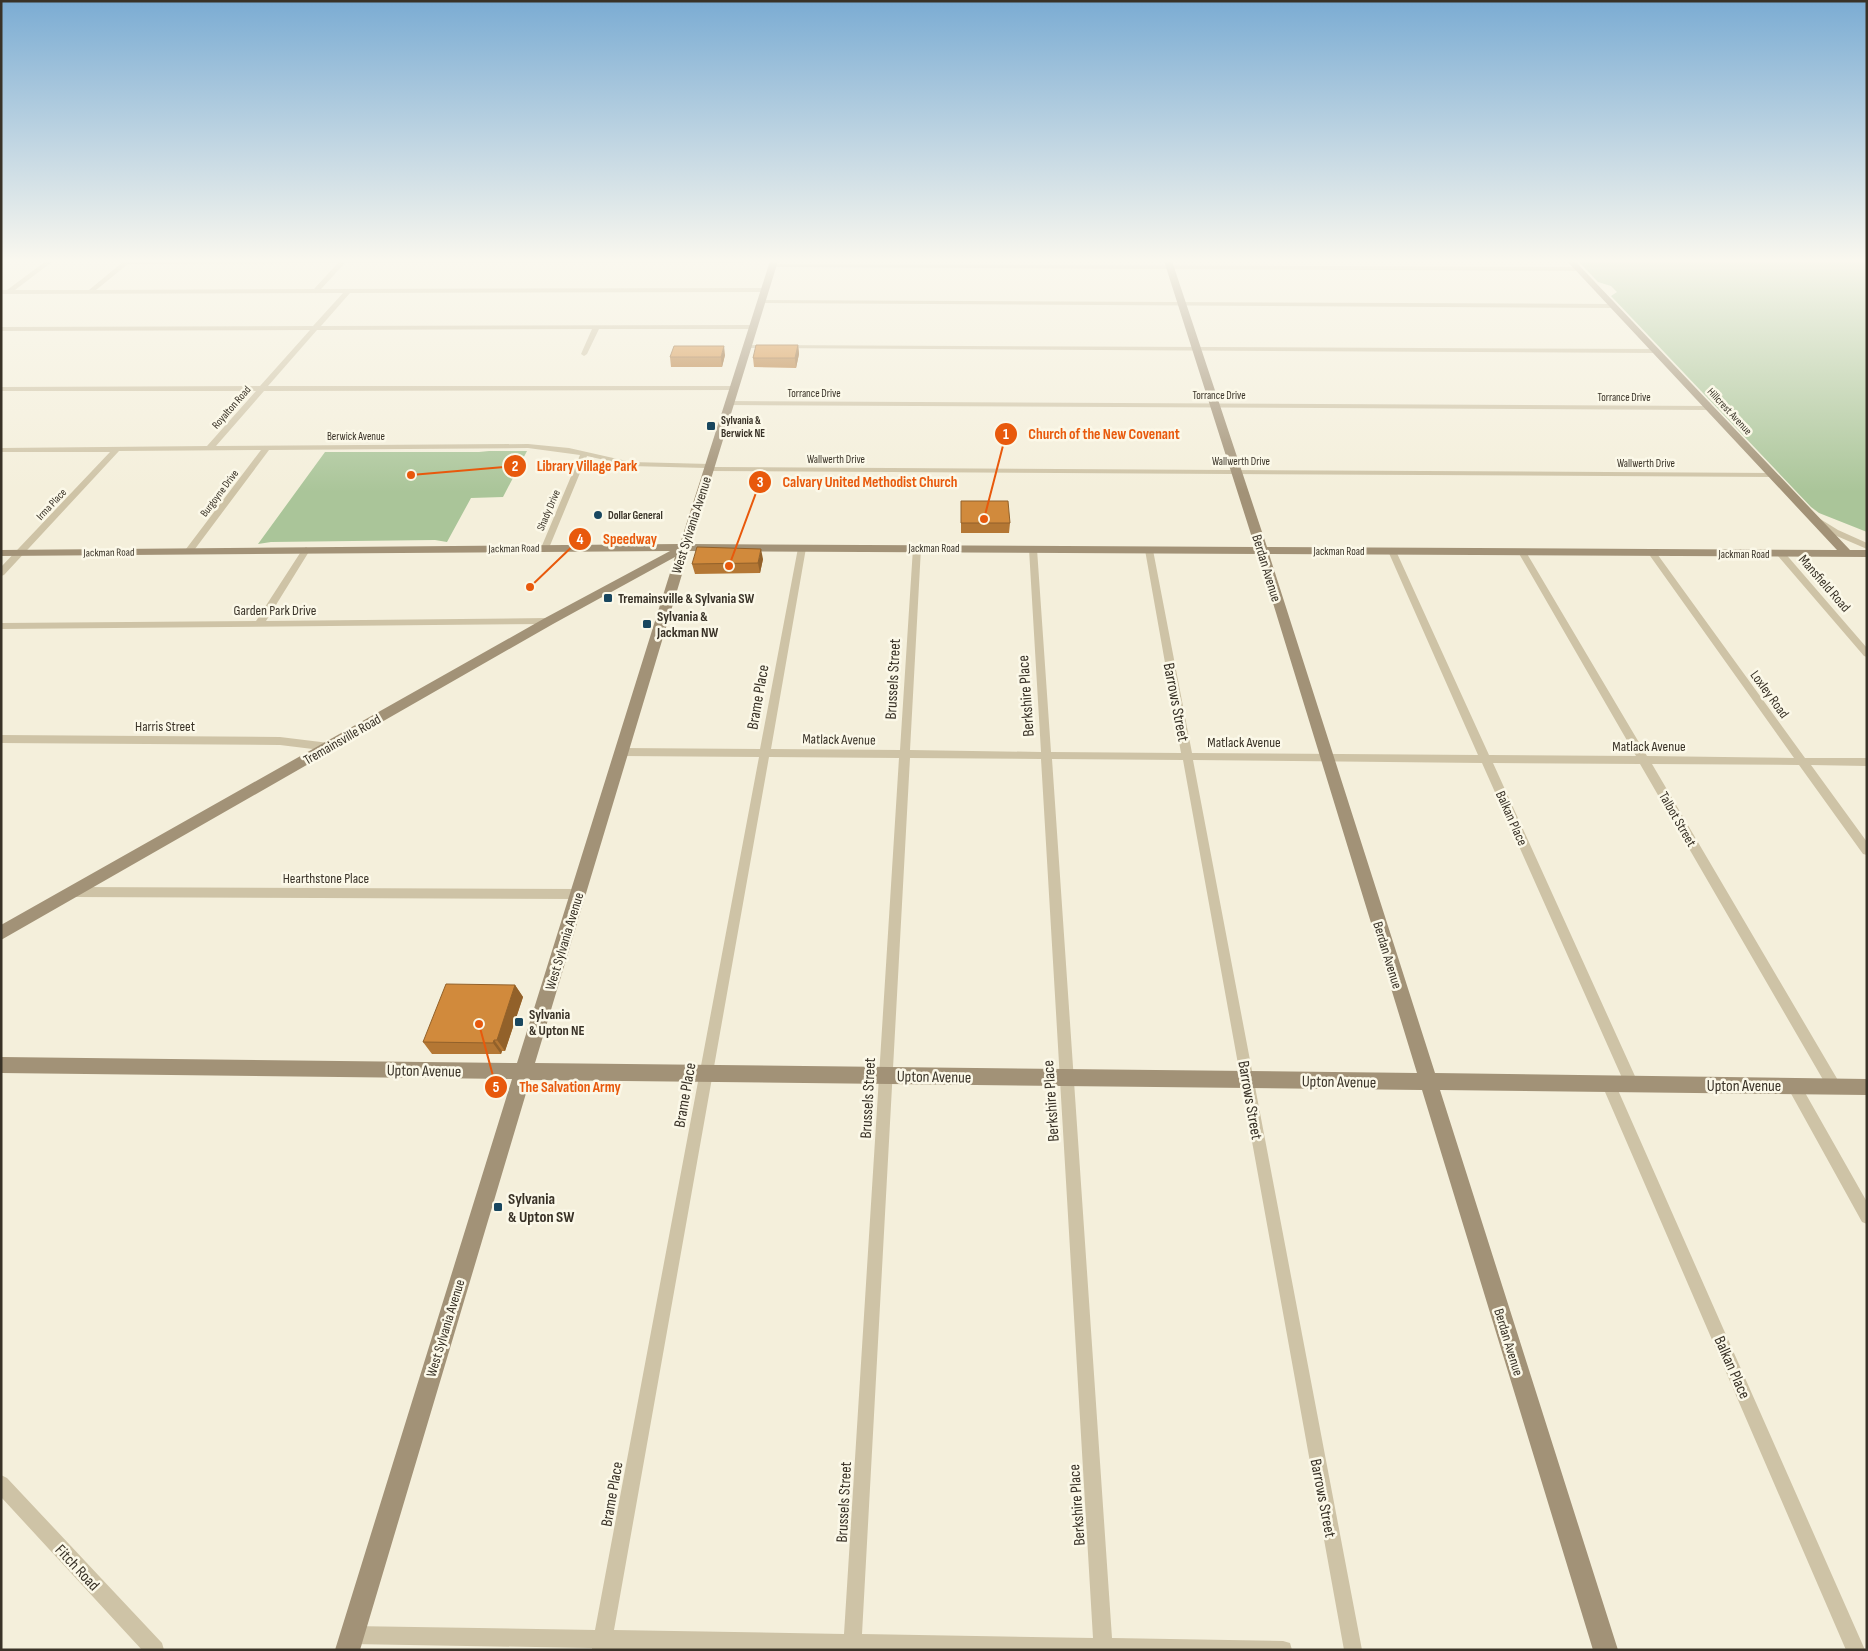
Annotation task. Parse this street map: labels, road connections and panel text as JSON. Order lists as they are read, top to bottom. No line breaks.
{"streets":{"street":["Torrance Drive","Royalton Road","Hillcrest Avenue","Berwick Avenue","Wallwerth Drive","Burgoyne Drive","Irma Place","Shady Drive","West Sylvania Avenue","Jackman Road","Berdan Avenue","Mansfield Road","Garden Park Drive","Brussels Street","Loxley Road","Berkshire Place","Brame Place","Barrows Street","Harris Street","Tremainsville Road","Matlack Avenue","Balkan Place","Talbot Street","Hearthstone Place","Upton Avenue","Fitch Road"]},"crossings":[["Torrance Drive","Hillcrest Avenue"],["Torrance Drive","West Sylvania Avenue"],["Torrance Drive","Berdan Avenue"],["Royalton Road","Berwick Avenue"],["Hillcrest Avenue","Wallwerth Drive"],["Hillcrest Avenue","Jackman Road"],["Berwick Avenue","Wallwerth Drive"],["Berwick Avenue","Burgoyne Drive"],["Berwick Avenue","Irma Place"],["Berwick Avenue","Shady Drive"],["Berwick Avenue","West Sylvania Avenue"],["Wallwerth Drive","West Sylvania Avenue"],["Wallwerth Drive","Berdan Avenue"],["Burgoyne Drive","Jackman Road"],["Irma Place","Jackman Road"],["Shady Drive","Jackman Road"],["West Sylvania Avenue","Jackman Road"],["West Sylvania Avenue","Tremainsville Road"],["West Sylvania Avenue","Matlack Avenue"],["West Sylvania Avenue","Hearthstone Place"],["West Sylvania Avenue","Upton Avenue"],["Jackman Road","Berdan Avenue"],["Jackman Road","Mansfield Road"],["Jackman Road","Brussels Street"],["Jackman Road","Loxley Road"],["Jackman Road","Berkshire Place"],["Jackman Road","Brame Place"],["Jackman Road","Barrows Street"],["Jackman Road","Tremainsville Road"],["Jackman Road","Balkan Place"],["Jackman Road","Talbot Street"],["Berdan Avenue","Matlack Avenue"],["Berdan Avenue","Upton Avenue"],["Garden Park Drive","Tremainsville Road"],["Brussels Street","Matlack Avenue"],["Brussels Street","Upton Avenue"],["Loxley Road","Matlack Avenue"],["Berkshire Place","Matlack Avenue"],["Berkshire Place","Upton Avenue"],["Brame Place","Matlack Avenue"],["Brame Place","Upton Avenue"],["Barrows Street","Matlack Avenue"],["Barrows Street","Upton Avenue"],["Harris Street","Tremainsville Road"],["Tremainsville Road","Hearthstone Place"],["Matlack Avenue","Balkan Place"],["Matlack Avenue","Talbot Street"],["Balkan Place","Upton Avenue"],["Talbot Street","Upton Avenue"]],"places":{"transit":["Sylvania & Berwick NE","Tremainsville & Sylvania SW","Sylvania & Jackman NW","Sylvania & Upton NE","Sylvania & Upton SW"],"other":["Library Village Park","Dollar General","Church of the New Covenant","Calvary United Methodist Church","Speedway","The Salvation Army"]}}
